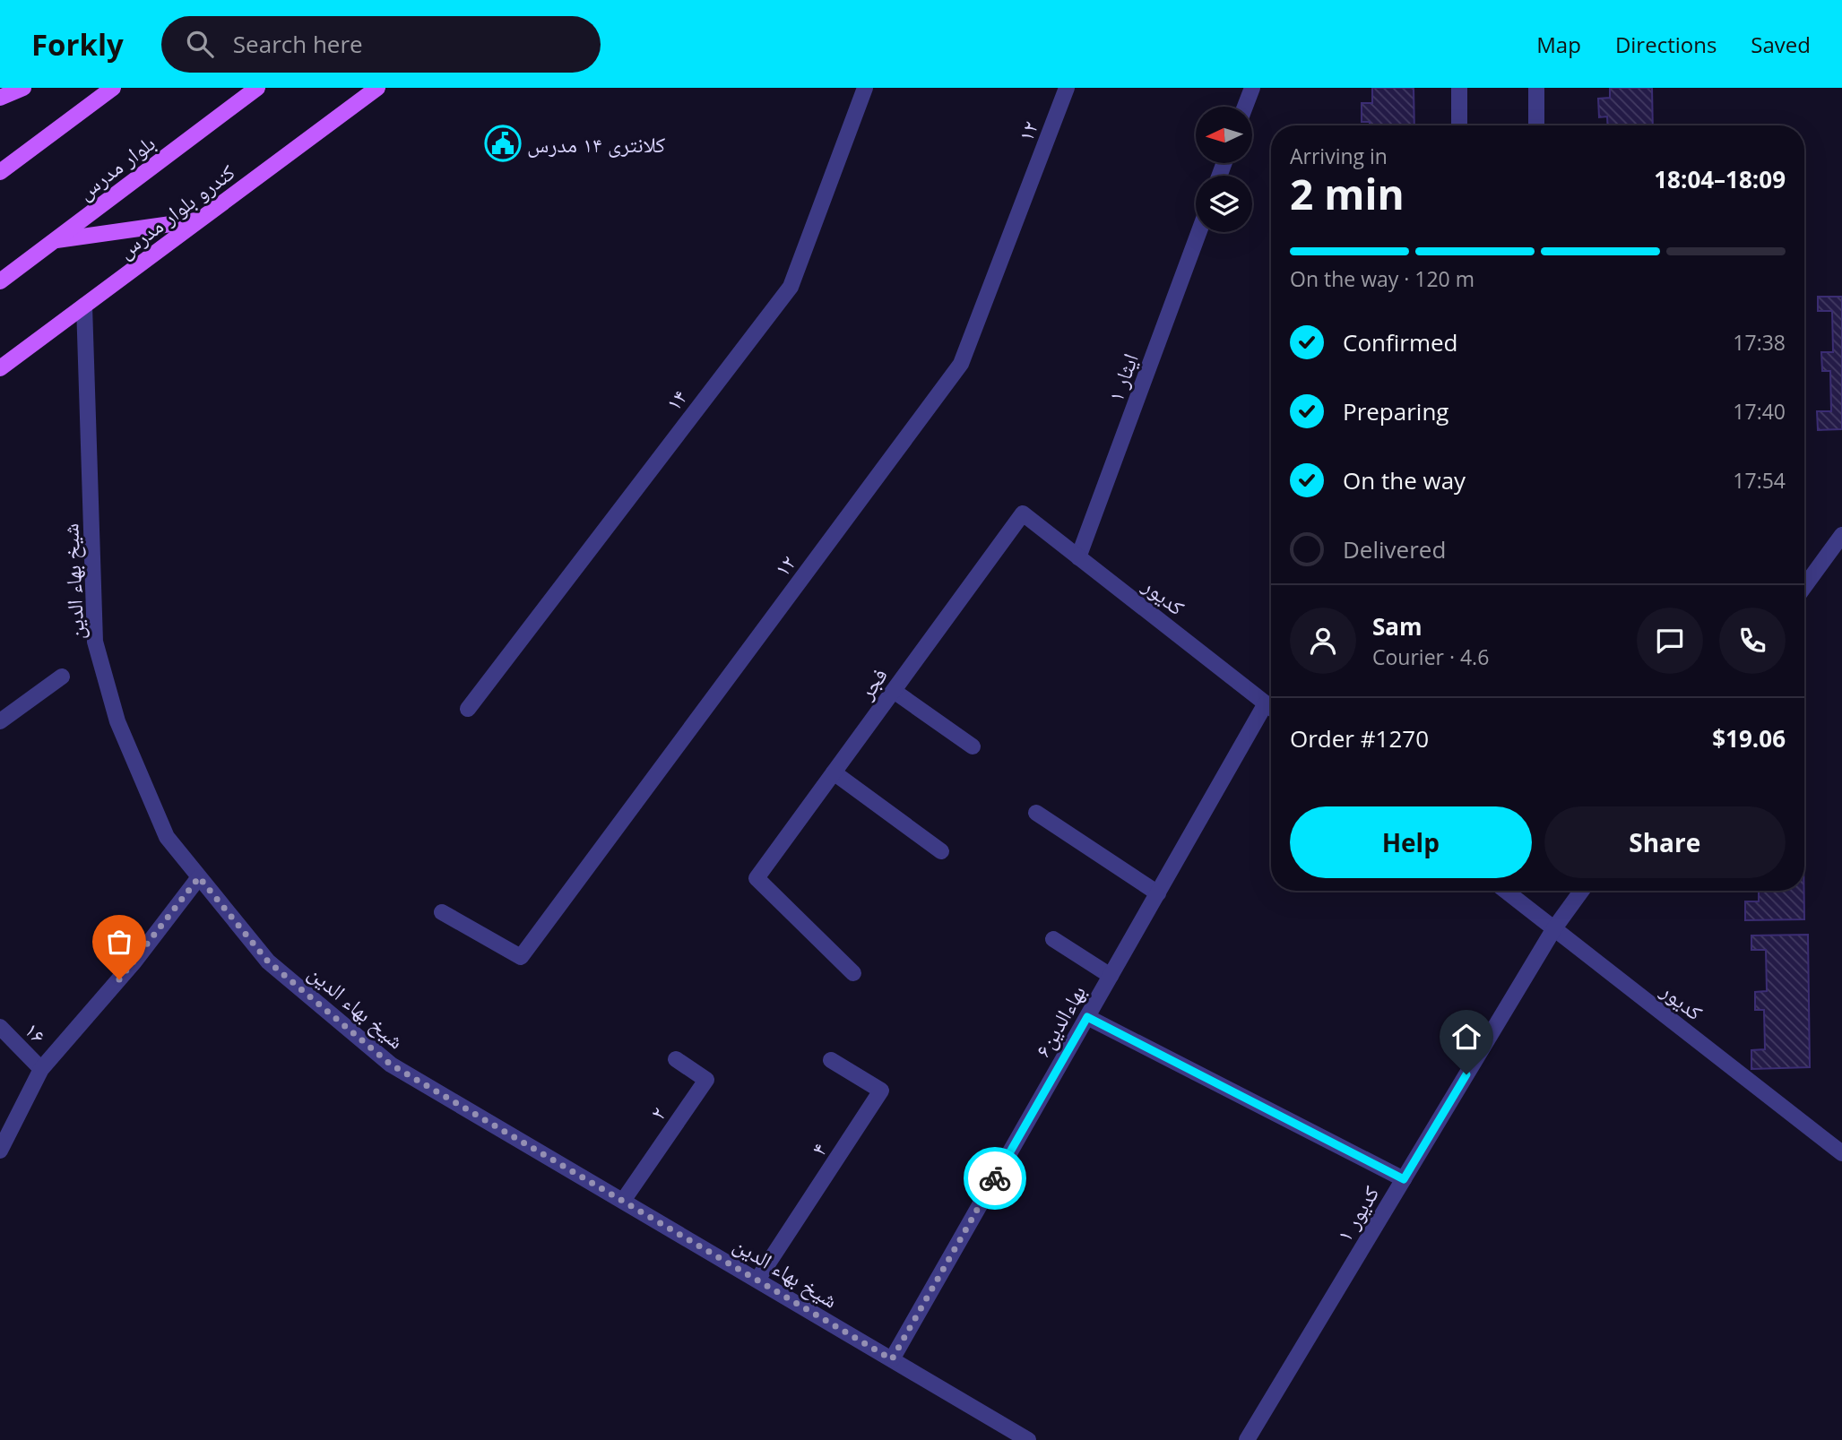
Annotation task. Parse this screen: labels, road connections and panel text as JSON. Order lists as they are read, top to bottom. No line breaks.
{"streets":{"main road":["بلوار مدرس","کندرو بلوار مدرس"],"street":["۱۲","ایثار ۱","۱۴","شیخ بهاء الدین","کدیور","فجر","۶بهاءالدين","۱۶","۲","۴","کدیور ۱"]},"crossings":[["کندرو بلوار مدرس","شیخ بهاء الدین"],["ایثار ۱","کدیور"],["شیخ بهاء الدین","۶بهاءالدين"],["شیخ بهاء الدین","۲"],["شیخ بهاء الدین","۴"],["کدیور","فجر"],["کدیور","کدیور ۱"]],"places":{"public building":["کلانتری ۱۴ مدرس"]},"north":"left","page":{"header":"Forkly","search":"Search here","nav":["Map","Directions","Saved"],"heading":["2 min","Arriving in","18:04–18:09"],"panel":["Sam","Courier · 4.6","Order #1270","$19.06"],"bar":"On the way · 120 m","list":[["Confirmed","17:38"],["Preparing","17:40"],["On the way","17:54"],"Delivered"],"buttons":["Help","Share"]}}
